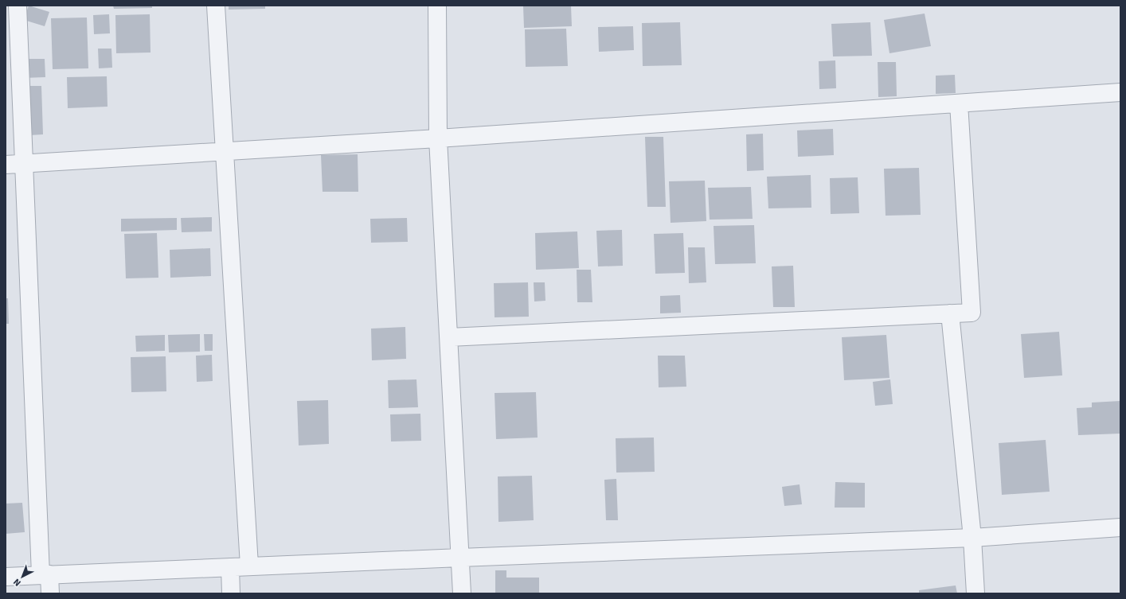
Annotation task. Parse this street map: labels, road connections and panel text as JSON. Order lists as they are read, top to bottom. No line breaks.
{"north":"bottom left"}
